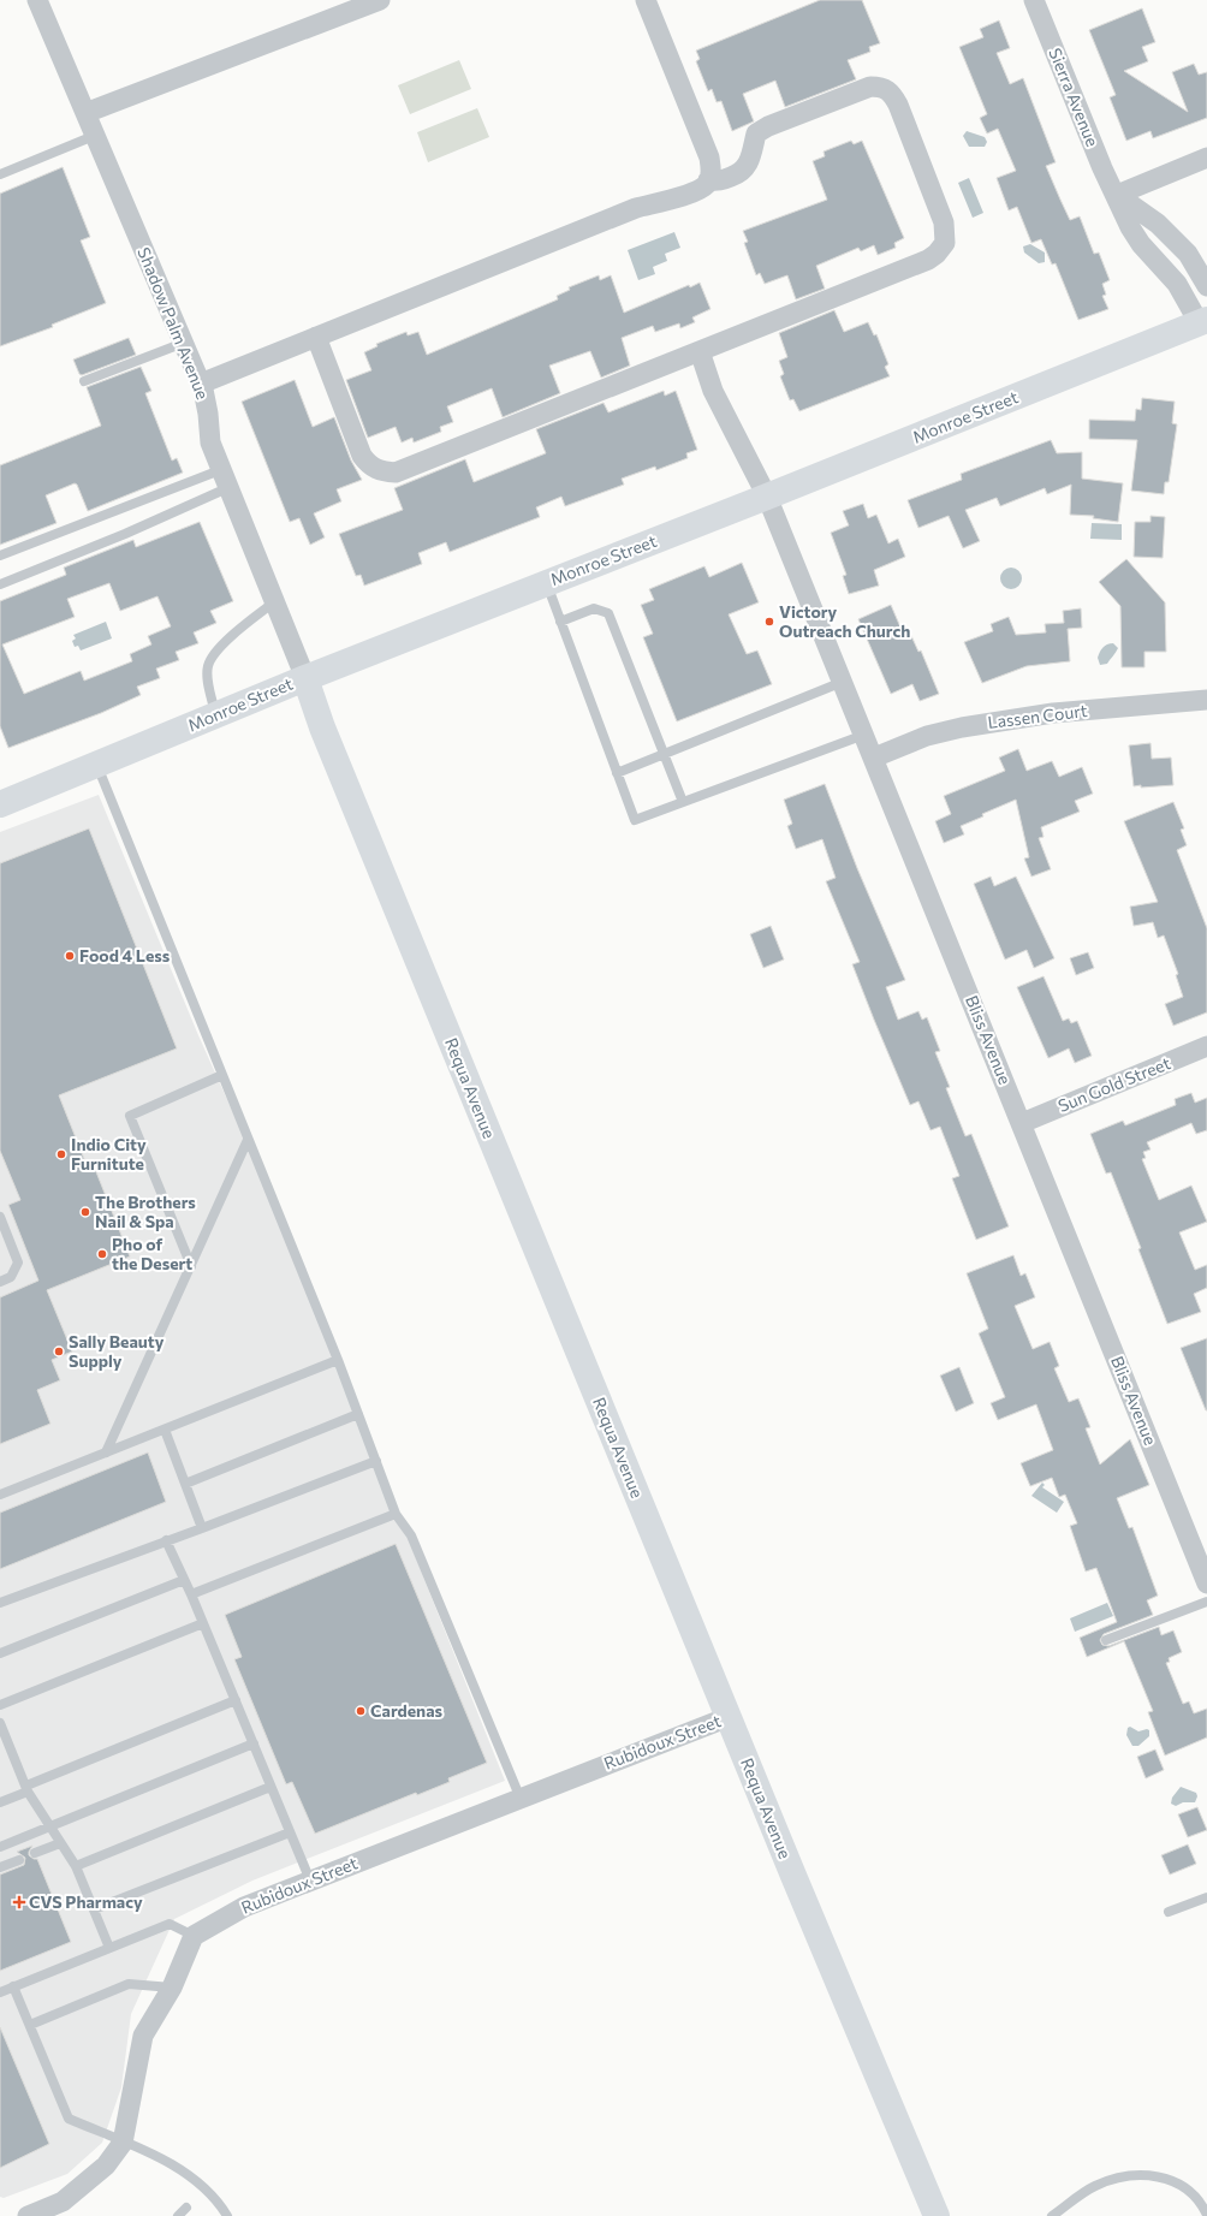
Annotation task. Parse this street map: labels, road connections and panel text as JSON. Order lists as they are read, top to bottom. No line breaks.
{"streets":{"street":["Sierra Avenue","Shadow Palm Avenue","Monroe Street","Lassen Court","Bliss Avenue","Sun Gold Street","Requa Avenue","Rubidoux Street"]},"crossings":[["Sierra Avenue","Monroe Street"],["Shadow Palm Avenue","Monroe Street"],["Shadow Palm Avenue","Requa Avenue"],["Monroe Street","Bliss Avenue"],["Monroe Street","Requa Avenue"],["Lassen Court","Bliss Avenue"],["Bliss Avenue","Sun Gold Street"],["Requa Avenue","Rubidoux Street"]],"places":{"other":["Victory Outreach Church","Food 4 Less","Indio City Furnitute","The Brothers Nail & Spa","Pho of the Desert","Sally Beauty Supply","Cardenas"],"health":["CVS Pharmacy"]}}
